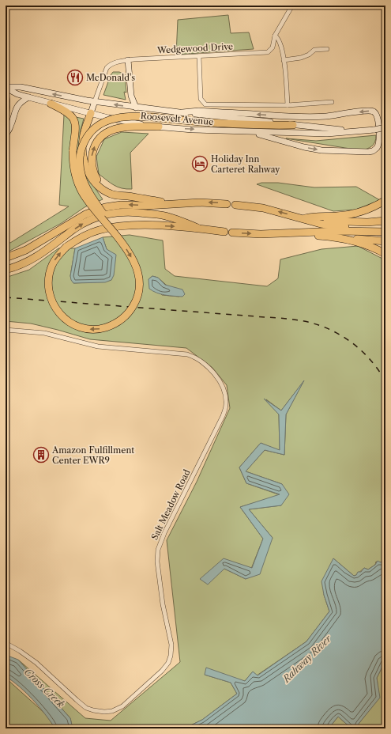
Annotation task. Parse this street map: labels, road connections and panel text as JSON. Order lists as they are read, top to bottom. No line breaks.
{"streets":{"main road":["Roosevelt Avenue"],"street":["Wedgewood Drive","Salt Meadow Road"]},"crossings":[["Wedgewood Drive","Roosevelt Avenue"]],"water":["Rahway River","Cross Creek"],"places":{"restaurant":["McDonald's"],"hotel":["Holiday Inn Carteret Rahway"],"building":["Amazon Fulfillment Center EWR9"]}}
